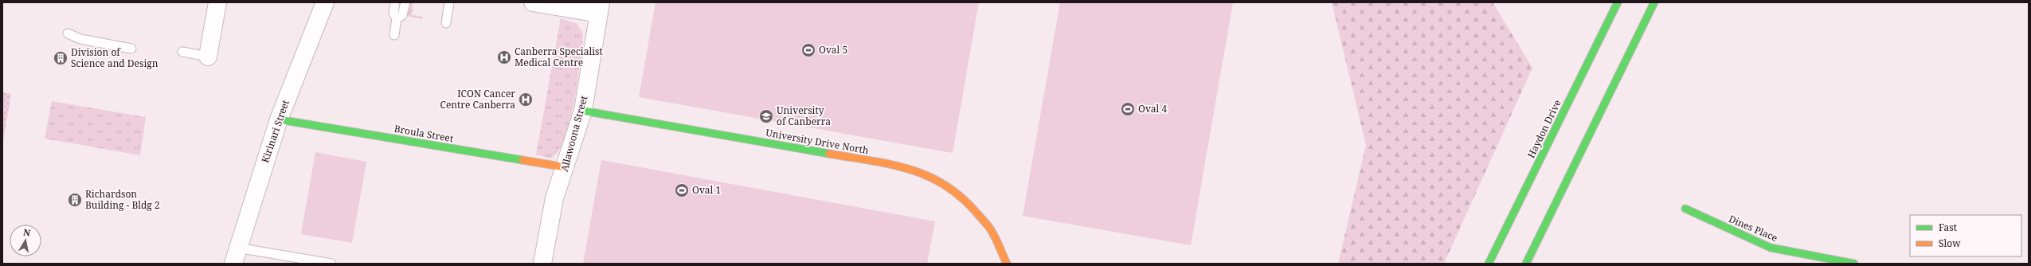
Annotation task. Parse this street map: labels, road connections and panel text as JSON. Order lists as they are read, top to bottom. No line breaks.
{"streets":{"street":["Haydon Drive","Kirinari Street","Broula Street","Allawoona Street","University Drive North","Dines Place"]},"crossings":[["Kirinari Street","Broula Street"],["Broula Street","Allawoona Street"],["Allawoona Street","University Drive North"]],"places":{"sports":["Oval 5","Oval 4","Oval 1"],"hospital":["Canberra Specialist Medical Centre","ICON Cancer Centre Canberra"],"building":["Division of Science and Design","Richardson Building - Bldg 2"],"school or university":["University of Canberra"]},"legend":["Fast","Slow"],"north":"top"}
